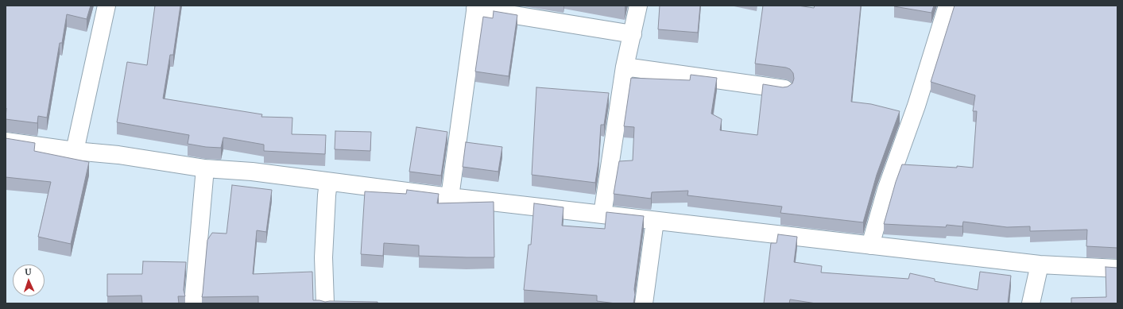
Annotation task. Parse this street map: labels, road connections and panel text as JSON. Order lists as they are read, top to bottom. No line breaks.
{"north":"top"}
